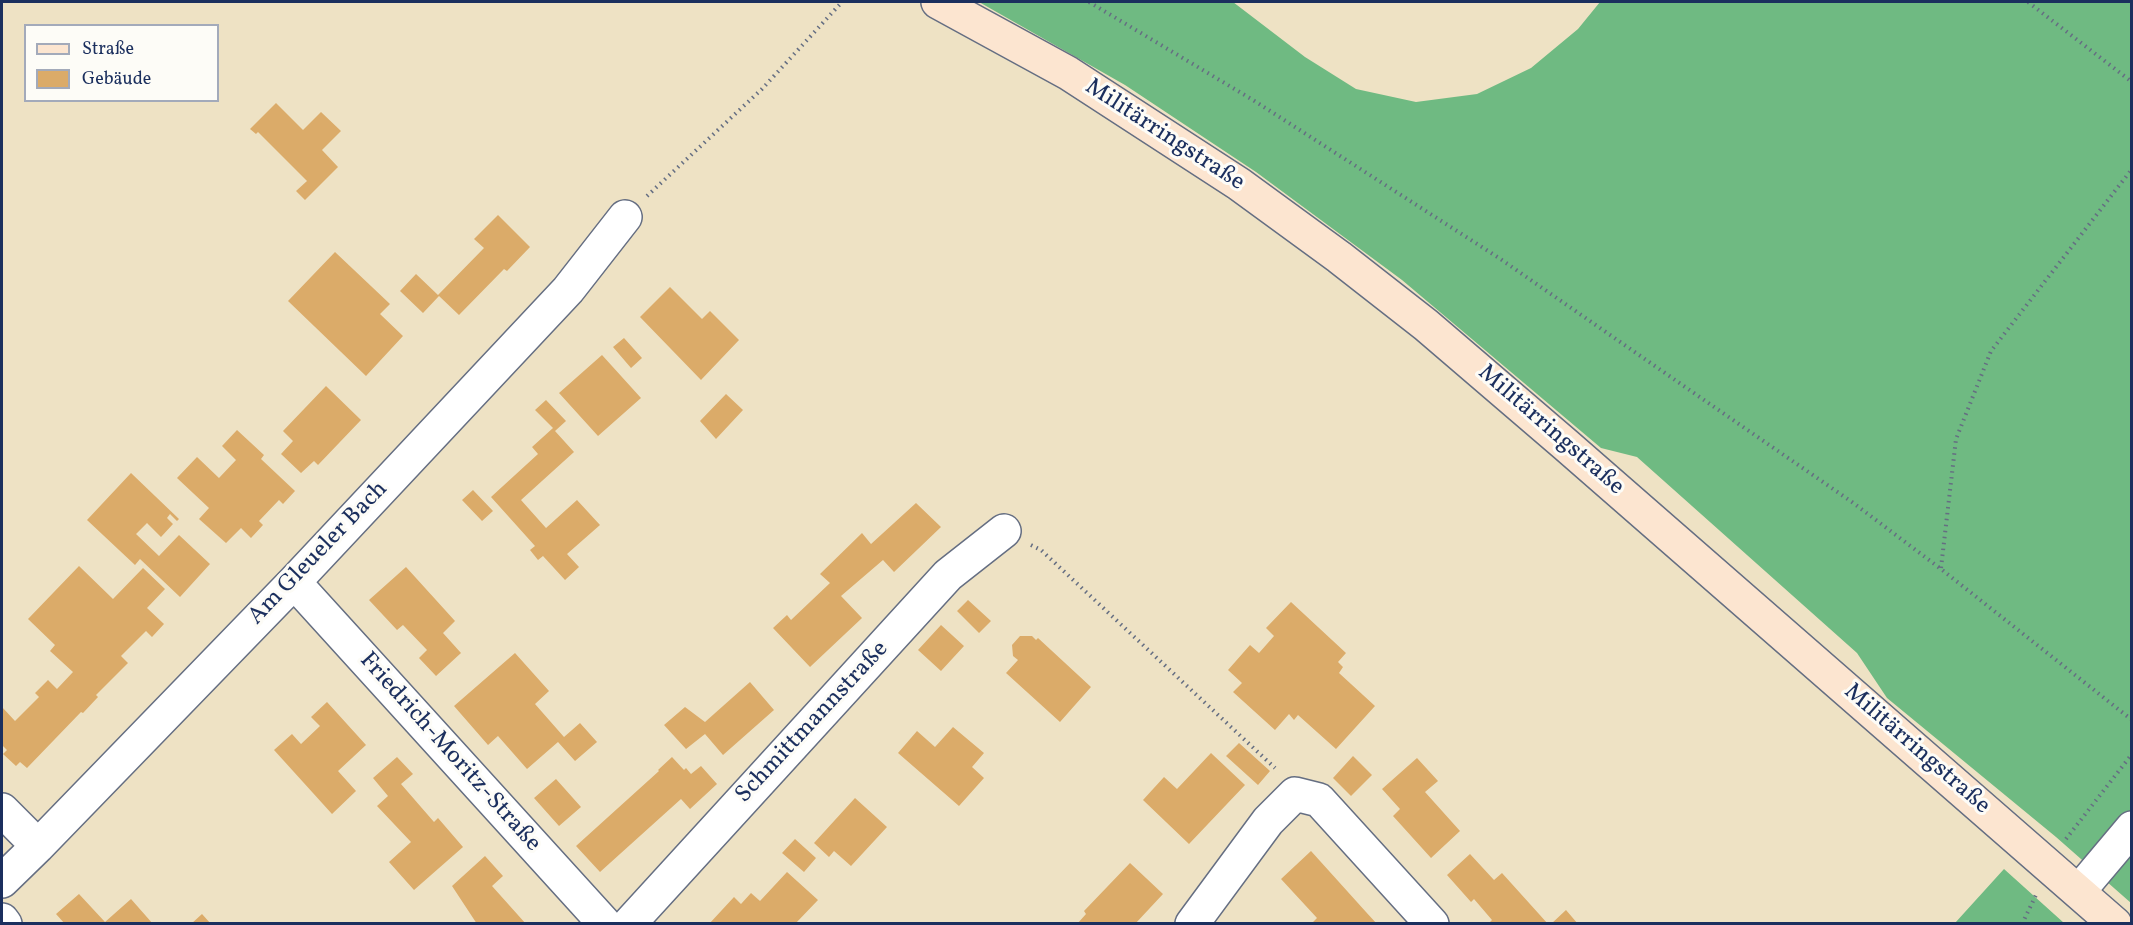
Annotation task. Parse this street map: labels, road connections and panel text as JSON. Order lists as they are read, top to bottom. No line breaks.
{"streets":{"main road":["Militärringstraße"],"street":["Am Gleueler Bach","Schmittmannstraße","Friedrich-Moritz-Straße"]},"crossings":[["Am Gleueler Bach","Friedrich-Moritz-Straße"]],"legend":["Straße","Gebäude"]}
